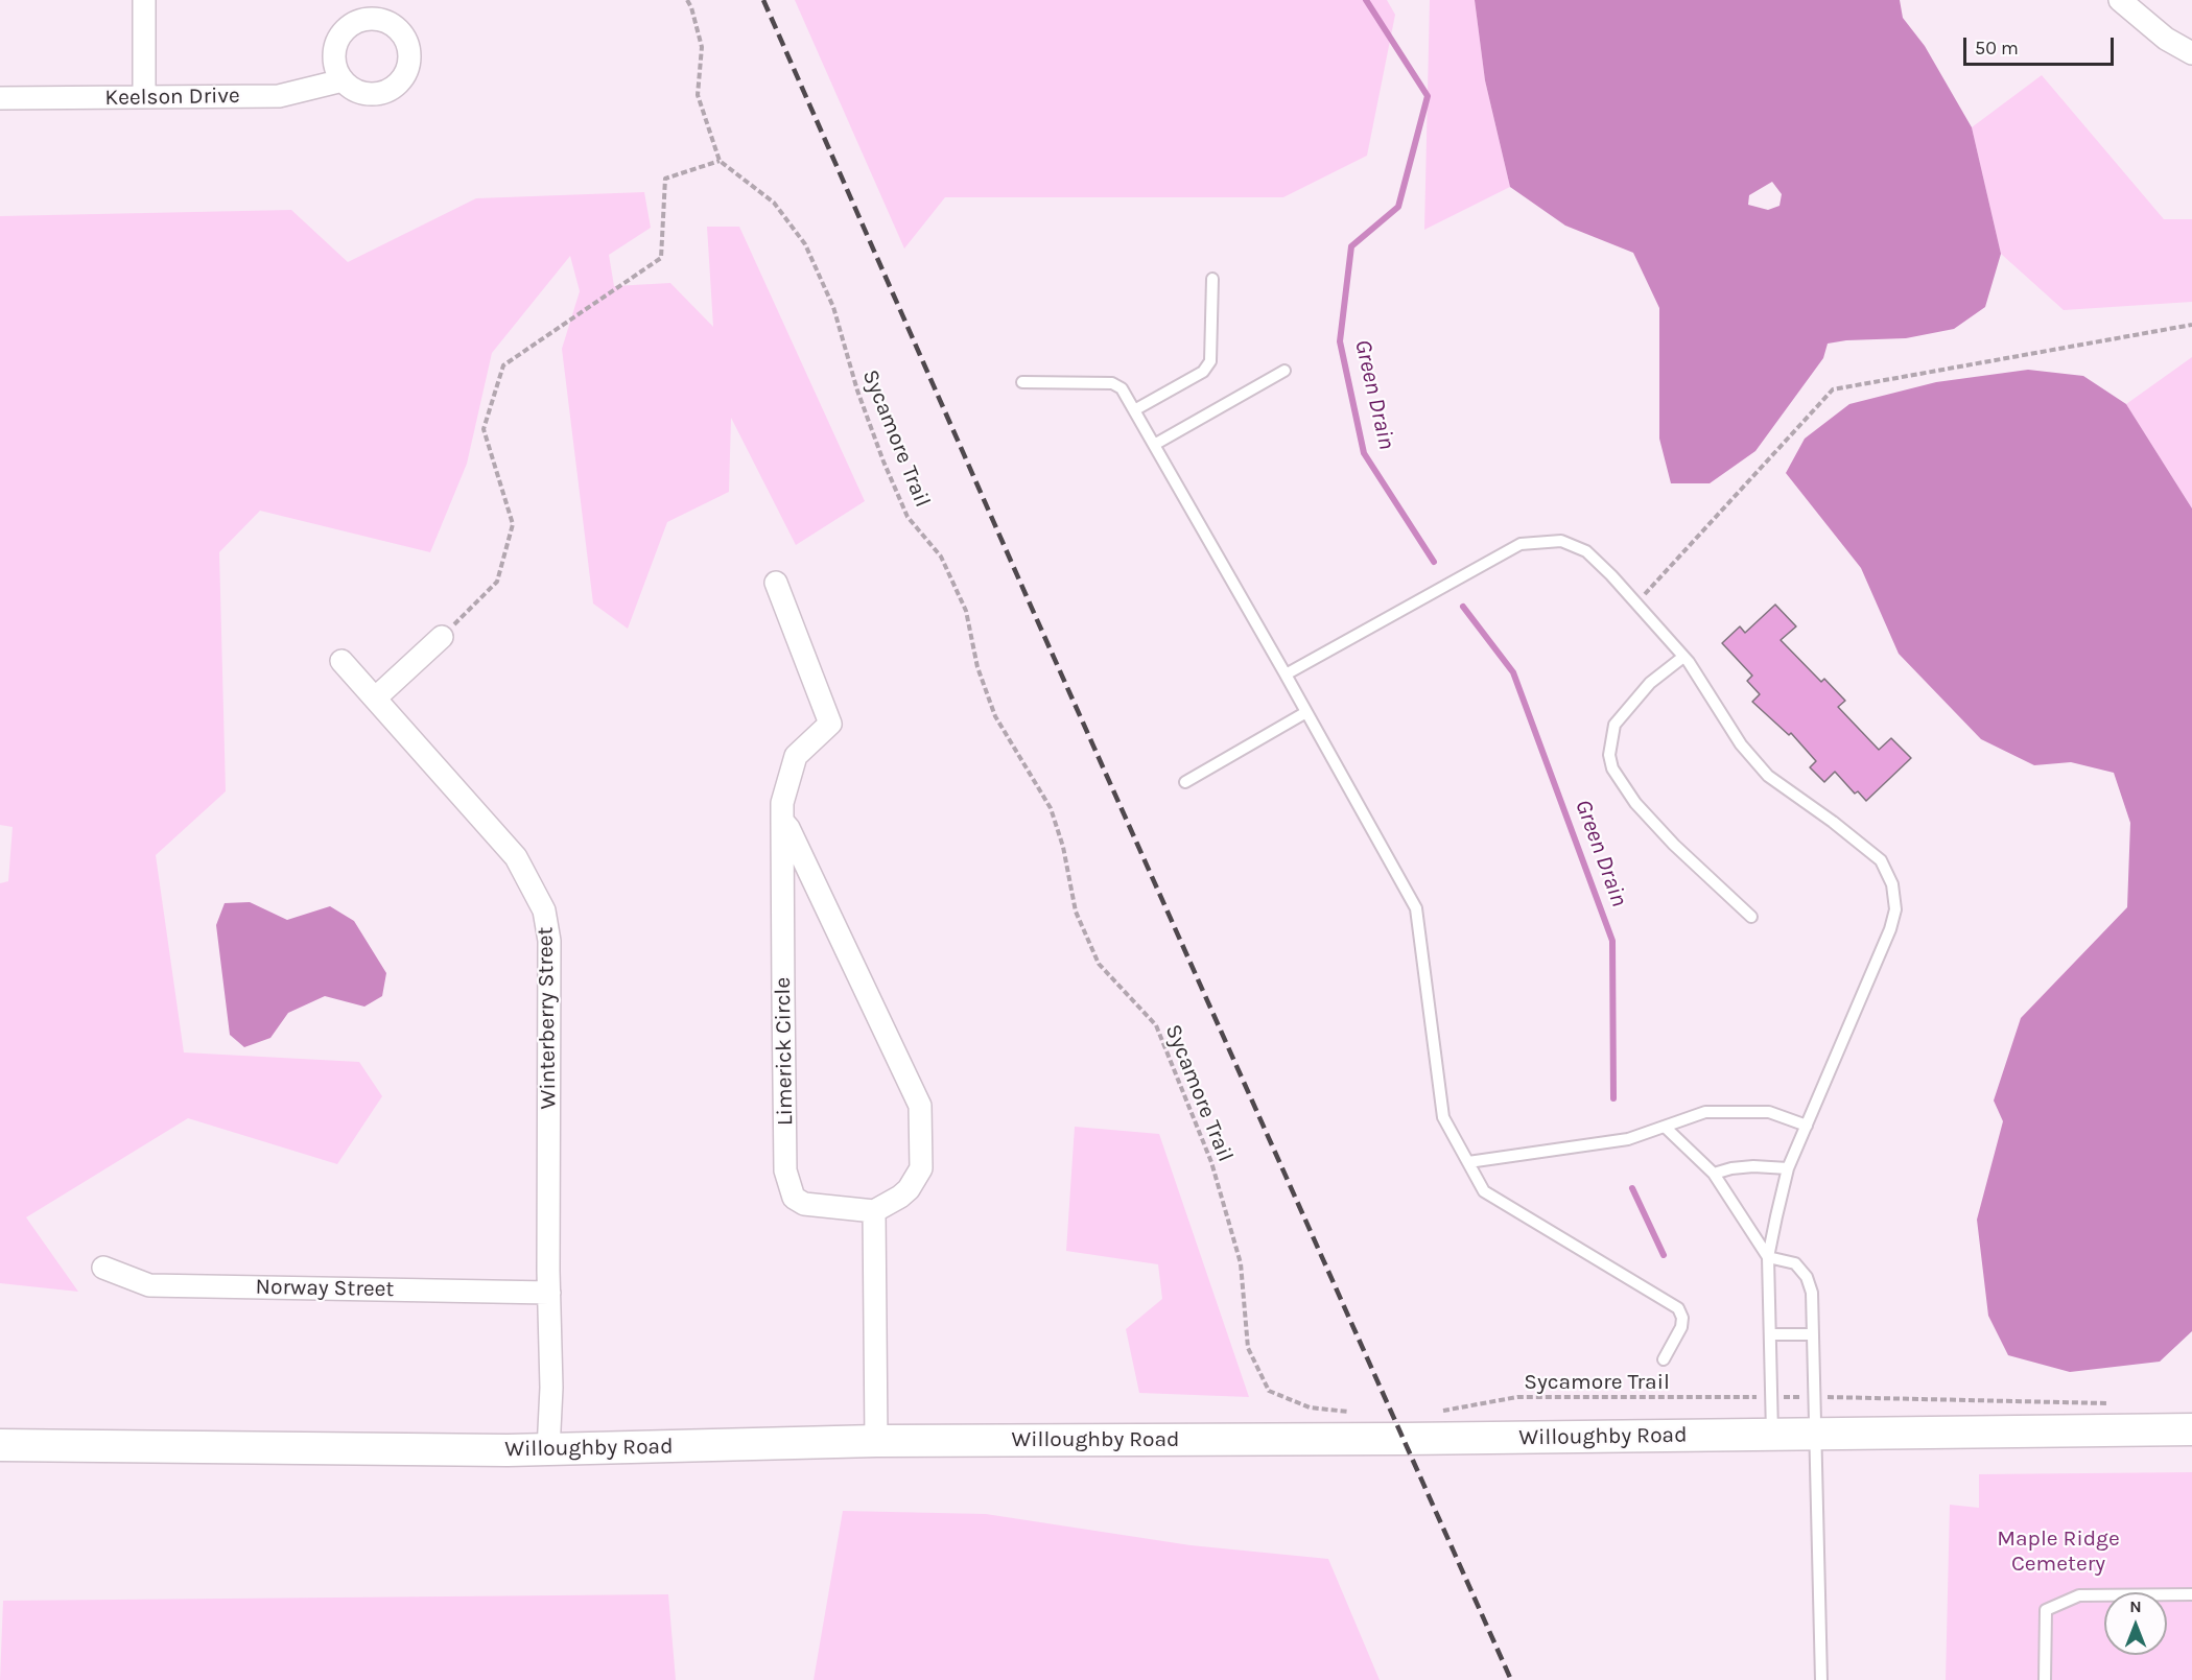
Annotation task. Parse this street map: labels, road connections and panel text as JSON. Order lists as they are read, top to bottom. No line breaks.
{"streets":{"street":["Keelson Drive","Winterberry Street","Limerick Circle","Norway Street","Willoughby Road"],"path":["Sycamore Trail"]},"crossings":[["Winterberry Street","Norway Street"],["Winterberry Street","Willoughby Road"]],"water":["Green Drain"],"parks":["Maple Ridge Cemetery"],"scale_bar":"50 m","north":"top"}
